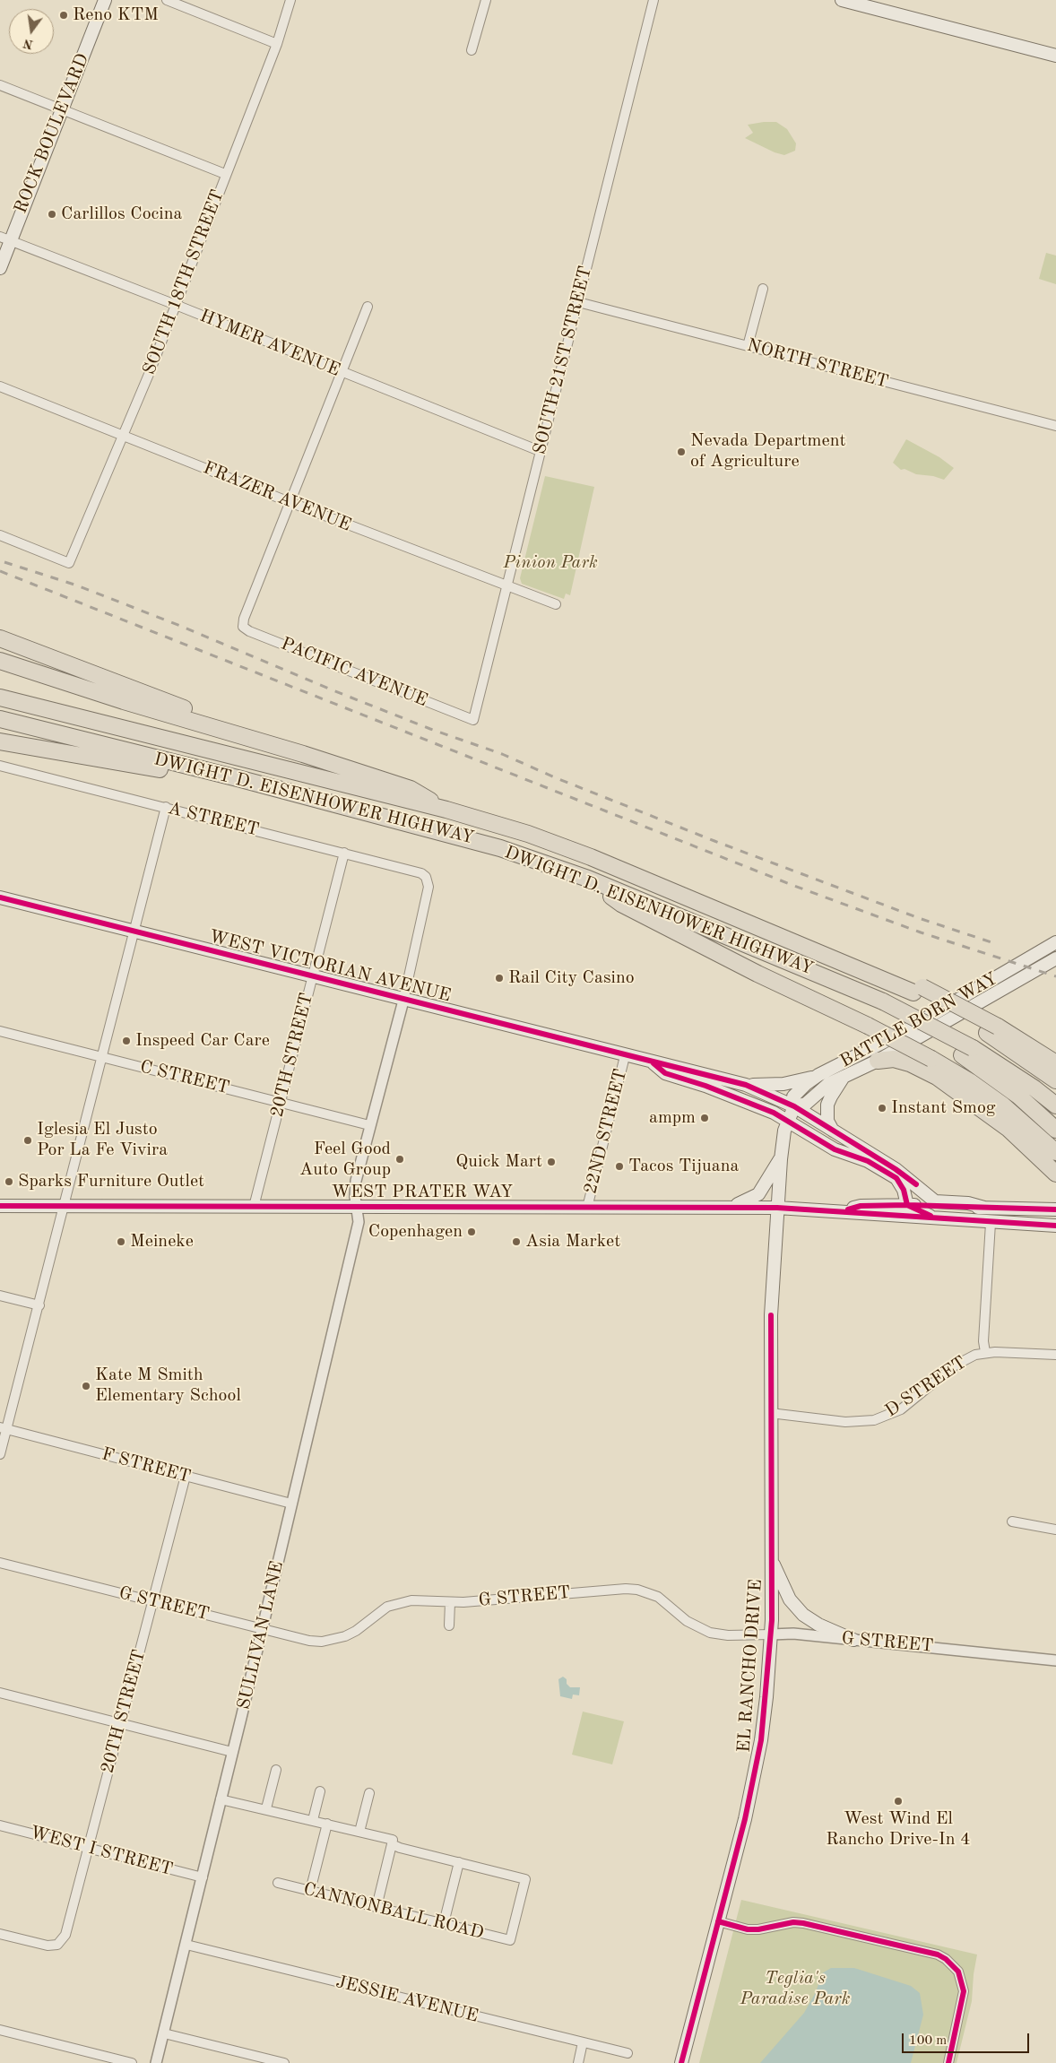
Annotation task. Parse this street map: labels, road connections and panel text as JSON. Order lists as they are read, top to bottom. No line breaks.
{"streets":{"highway":["DWIGHT D. EISENHOWER HIGHWAY"],"main road":["ROCK BOULEVARD","WEST VICTORIAN AVENUE","BATTLE BORN WAY","WEST PRATER WAY","EL RANCHO DRIVE"],"street":["SOUTH 18TH STREET","HYMER AVENUE","SOUTH 21ST STREET","NORTH STREET","FRAZER AVENUE","PACIFIC AVENUE","A STREET","20TH STREET","C STREET","22ND STREET","D STREET","F STREET","G STREET","SULLIVAN LANE","WEST I STREET","CANNONBALL ROAD","JESSIE AVENUE"]},"crossings":[["ROCK BOULEVARD","HYMER AVENUE"],["SOUTH 18TH STREET","HYMER AVENUE"],["SOUTH 18TH STREET","FRAZER AVENUE"],["HYMER AVENUE","SOUTH 21ST STREET"],["SOUTH 21ST STREET","NORTH STREET"],["SOUTH 21ST STREET","FRAZER AVENUE"],["SOUTH 21ST STREET","PACIFIC AVENUE"],["FRAZER AVENUE","PACIFIC AVENUE"],["A STREET","WEST VICTORIAN AVENUE"],["A STREET","20TH STREET"],["A STREET","SULLIVAN LANE"],["WEST VICTORIAN AVENUE","BATTLE BORN WAY"],["WEST VICTORIAN AVENUE","20TH STREET"],["WEST VICTORIAN AVENUE","22ND STREET"],["WEST VICTORIAN AVENUE","WEST PRATER WAY"],["WEST VICTORIAN AVENUE","SULLIVAN LANE"],["WEST VICTORIAN AVENUE","EL RANCHO DRIVE"],["BATTLE BORN WAY","EL RANCHO DRIVE"],["20TH STREET","C STREET"],["20TH STREET","WEST PRATER WAY"],["20TH STREET","F STREET"],["20TH STREET","G STREET"],["20TH STREET","WEST I STREET"],["C STREET","SULLIVAN LANE"],["22ND STREET","WEST PRATER WAY"],["WEST PRATER WAY","SULLIVAN LANE"],["WEST PRATER WAY","EL RANCHO DRIVE"],["D STREET","EL RANCHO DRIVE"],["F STREET","SULLIVAN LANE"],["G STREET","SULLIVAN LANE"],["G STREET","EL RANCHO DRIVE"],["SULLIVAN LANE","WEST I STREET"],["SULLIVAN LANE","JESSIE AVENUE"]],"parks":["Pinion Park","Teglia's Paradise Park"],"places":["Reno KTM","Carlillos Cocina","Nevada Department of Agriculture","Rail City Casino","Inspeed Car Care","Instant Smog","ampm","Iglesia El Justo Por La Fe Vivira","Feel Good Auto Group","Quick Mart","Tacos Tijuana","Sparks Furniture Outlet","Copenhagen","Meineke","Asia Market","Kate M Smith Elementary School","West Wind El Rancho Drive-In 4"],"scale_bar":"100 m","north":"bottom"}
